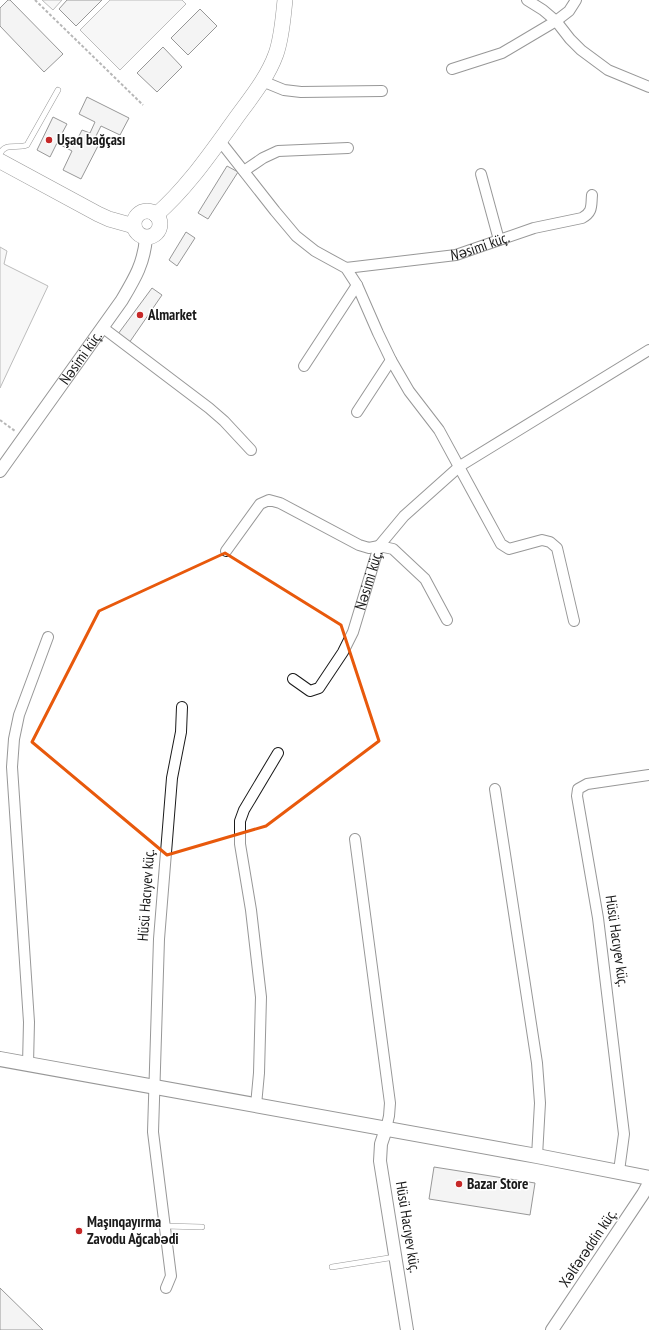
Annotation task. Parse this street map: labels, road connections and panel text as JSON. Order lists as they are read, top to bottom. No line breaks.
{"streets":{"street":["Nəsimi küç.","Hüsü Hacıyev küç.","Xəlfərəddin küç."]},"places":["Uşaq bağçası","Almarket","Bazar Store","Maşınqayırma Zavodu Ağcabədi"]}
